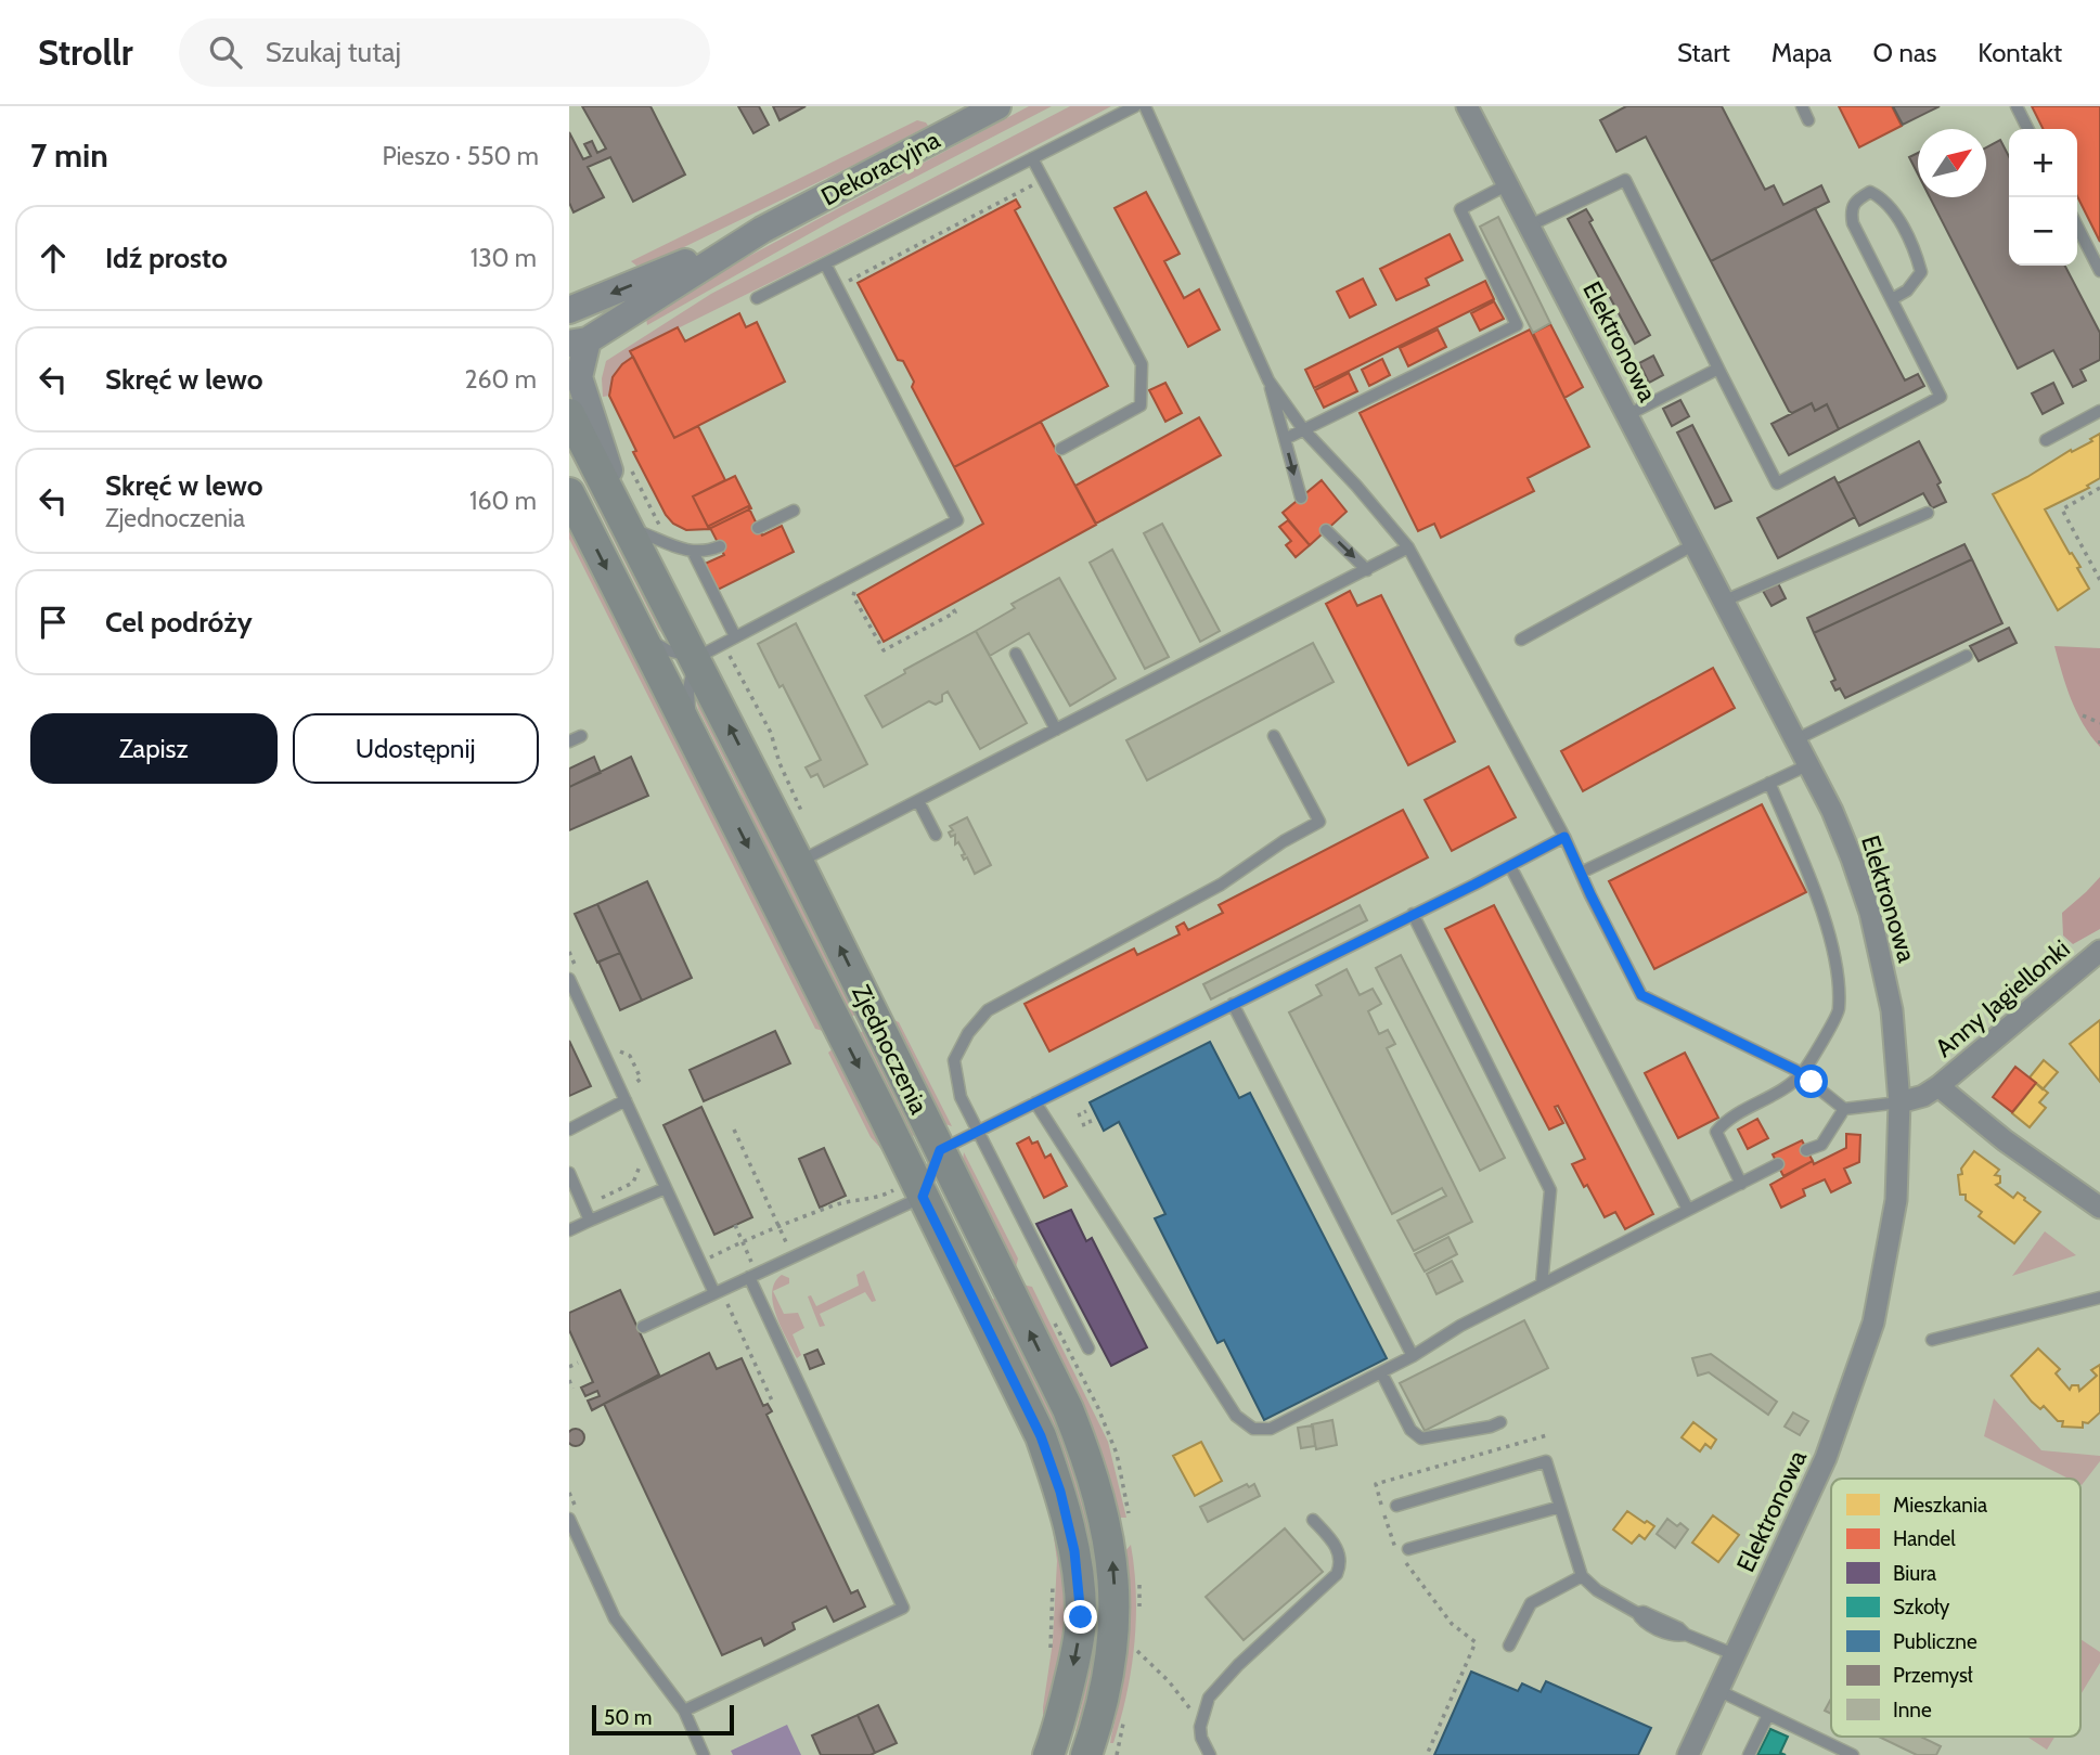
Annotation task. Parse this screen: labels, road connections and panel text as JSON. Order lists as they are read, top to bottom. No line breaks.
{"streets":{"main road":["Zjednoczenia"],"street":["Dekoracyjna","Elektronowa","Anny Jagiellonki"]},"crossings":[["Dekoracyjna","Zjednoczenia"],["Elektronowa","Anny Jagiellonki"]],"legend":["Mieszkania","Handel","Biura","Szkoły","Publiczne","Przemysł","Inne"],"scale_bar":"50 m","north":"top right","page":{"header":"Strollr","search":"Szukaj tutaj","nav":["Start","Mapa","O nas","Kontakt"],"heading":["7 min","Pieszo · 550 m"],"map_buttons":["+","−"],"list":[["Idź prosto","130 m"],["Skręć w lewo","260 m"],["Skręć w lewo","Zjednoczenia","160 m"],"Cel podróży"],"buttons":["Zapisz","Udostępnij"],"scale":"50 m"}}
